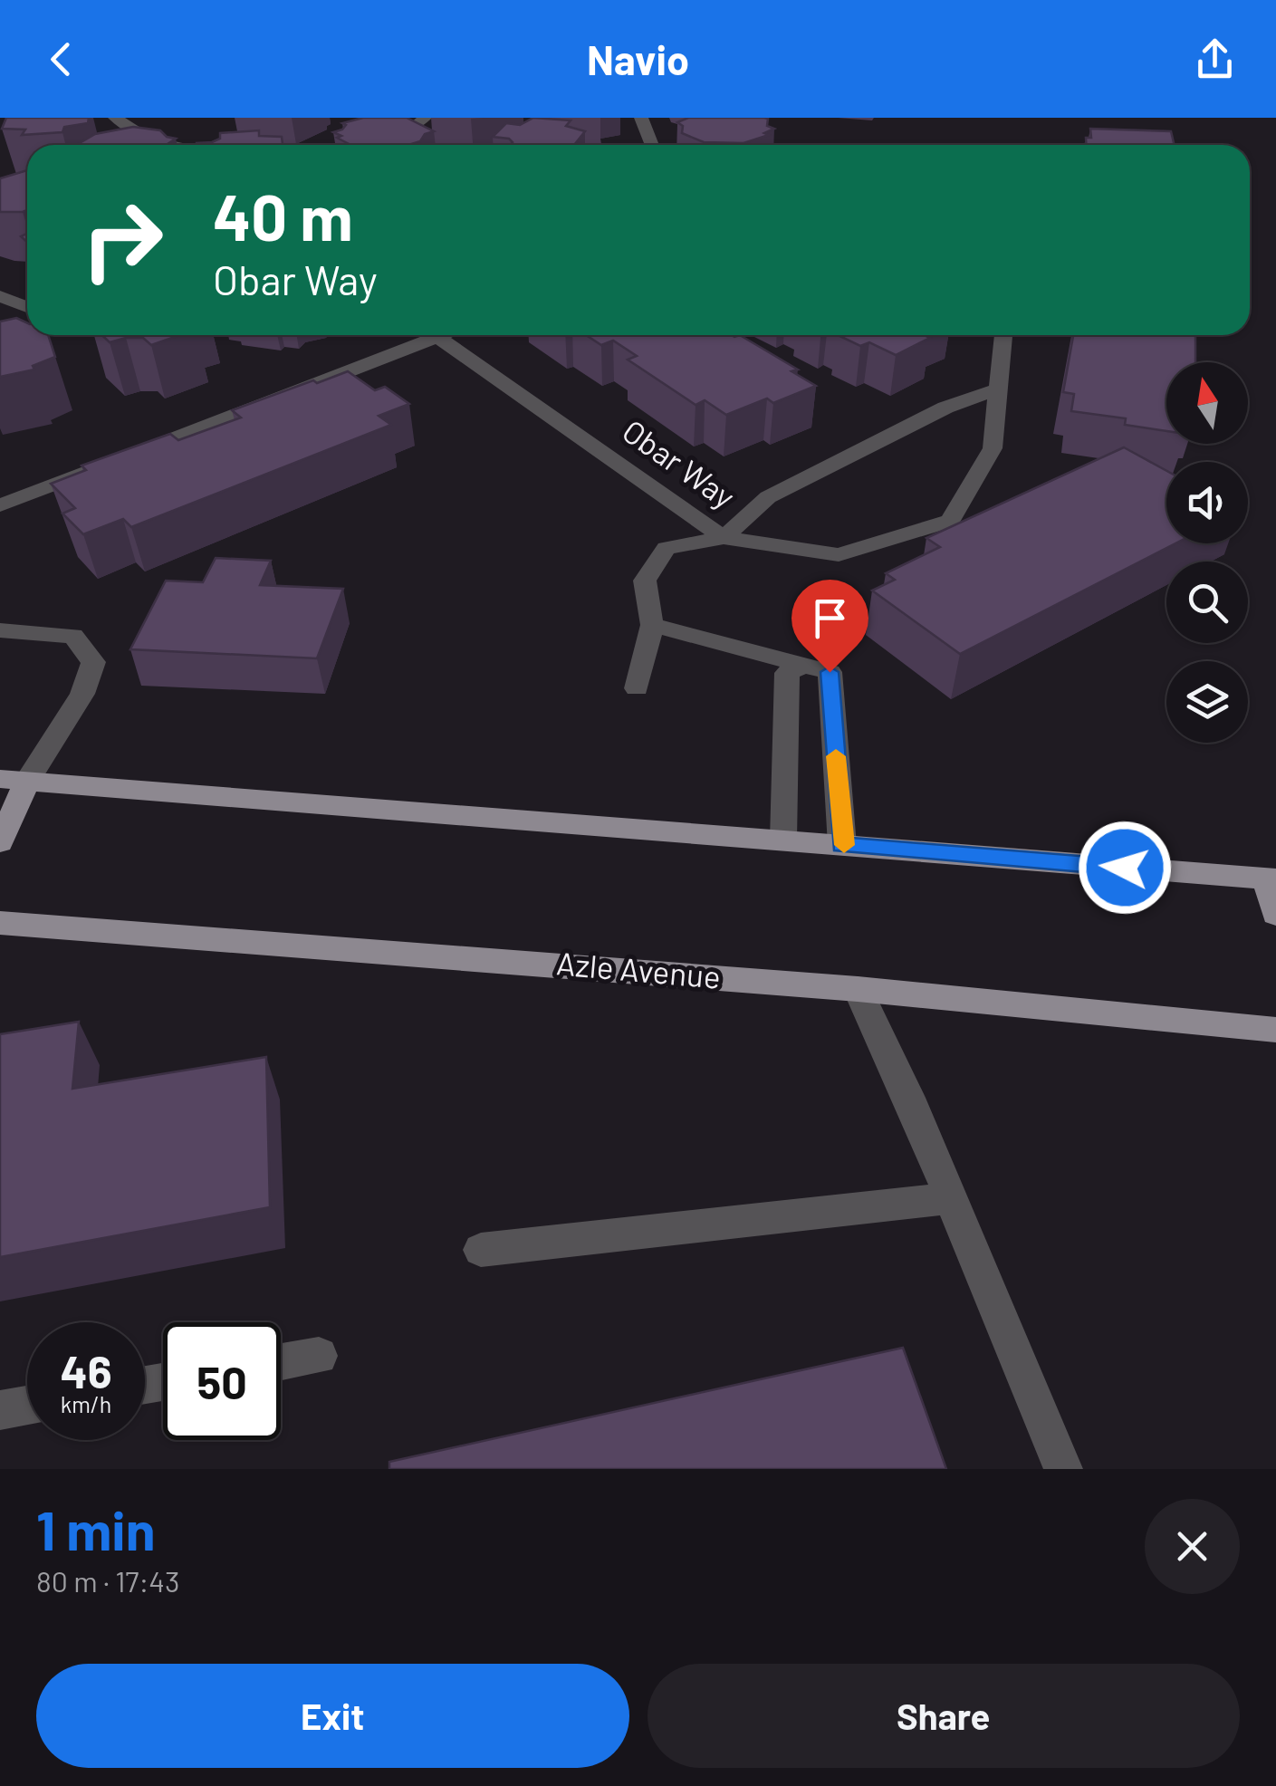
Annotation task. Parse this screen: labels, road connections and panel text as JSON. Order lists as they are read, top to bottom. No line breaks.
{"streets":{"main road":["Azle Avenue"],"street":["Obar Way"]},"north":"top","page":{"header":"Navio","turn":["40 m","Obar Way"],"speed":"46 km/h","limit":"50","heading":["1 min","80 m · 17:43"],"buttons":["Exit","Share"]}}
